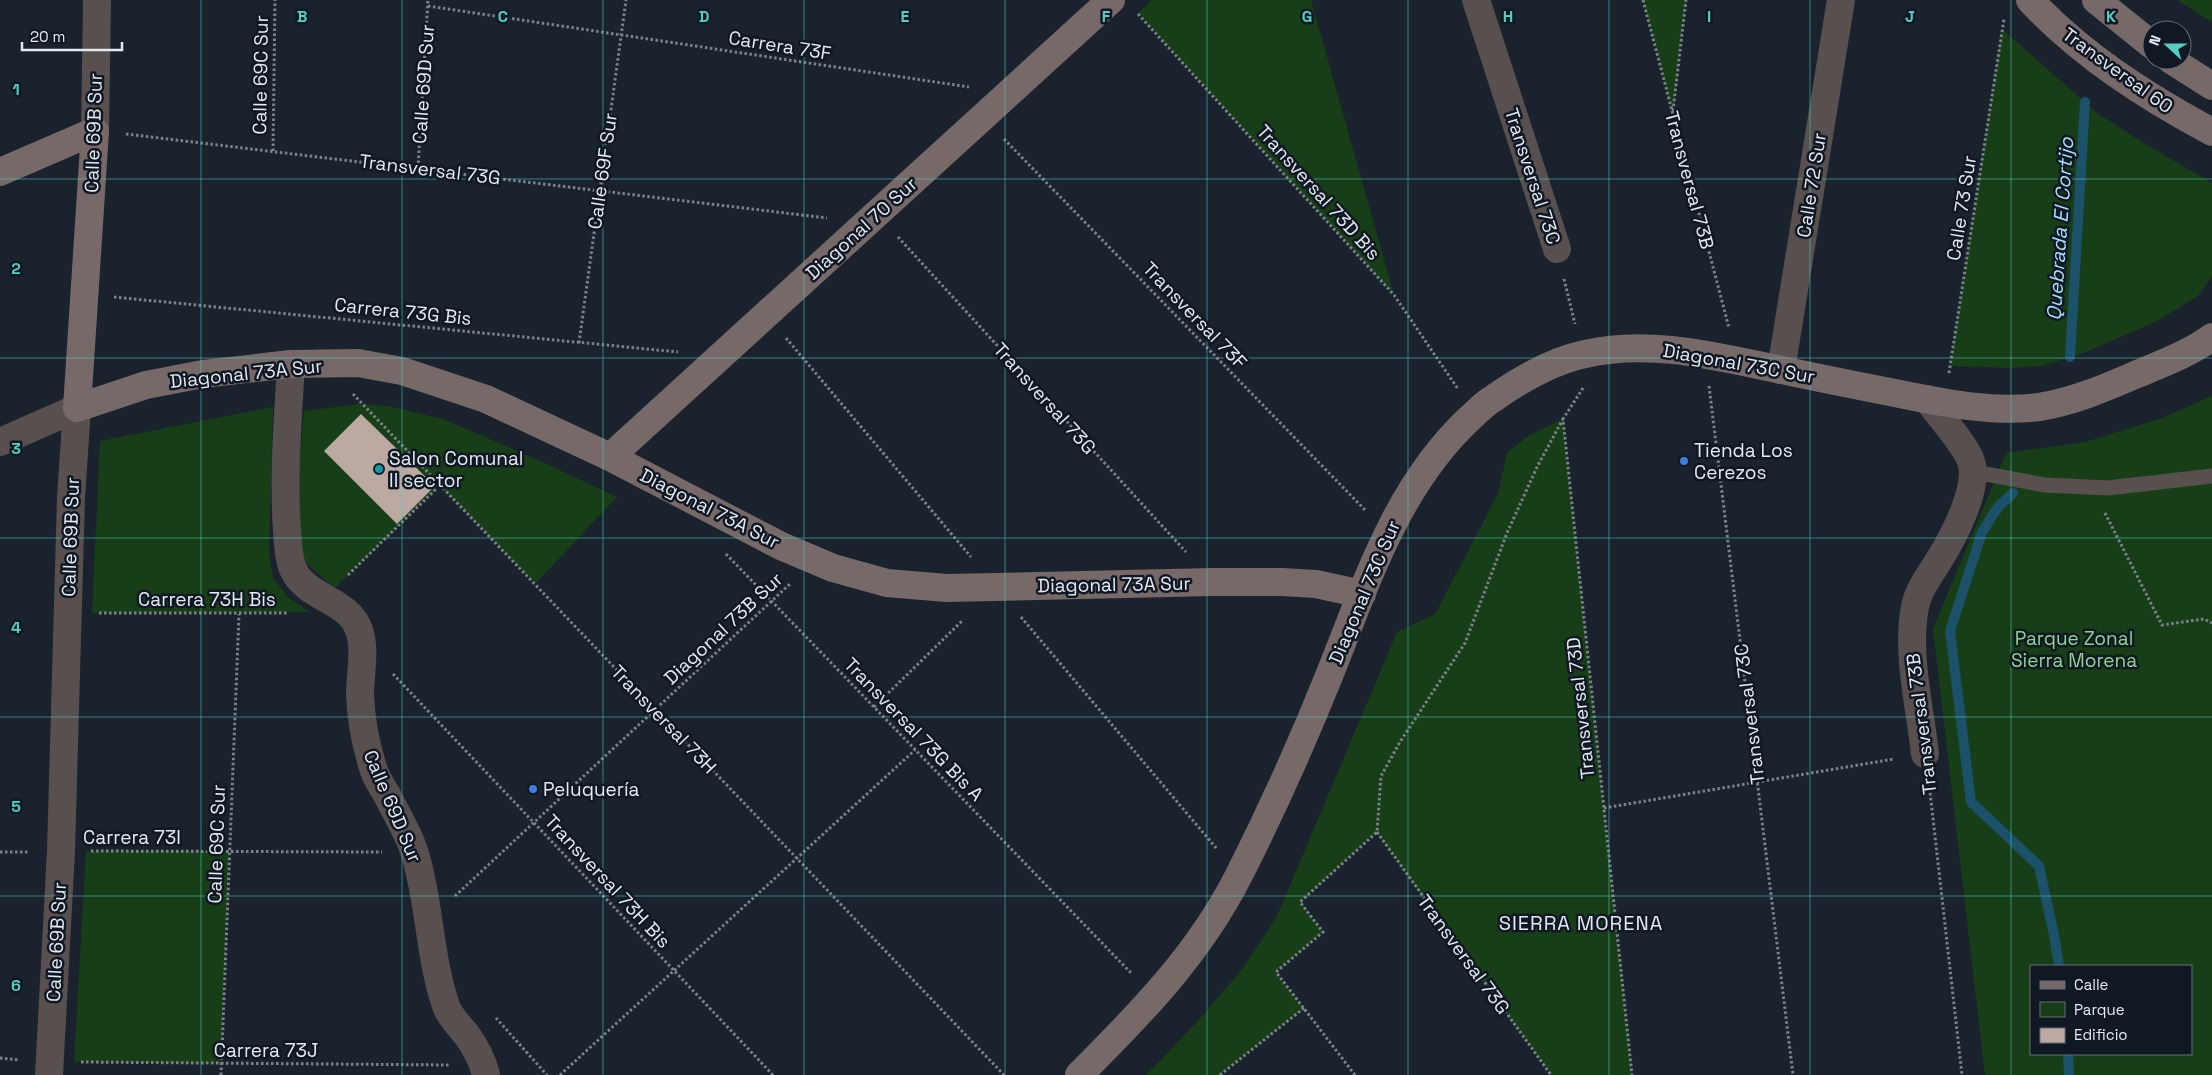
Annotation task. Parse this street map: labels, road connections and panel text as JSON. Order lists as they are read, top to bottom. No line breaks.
{"streets":{"street":["Transversal 60","Calle 69D Sur","Calle 69B Sur","Transversal 73C","Transversal 73B","Calle 72 Sur","Diagonal 70 Sur","Diagonal 73C Sur","Diagonal 73A Sur"],"path":["Carrera 73F","Calle 69C Sur","Transversal 73G","Calle 69F Sur","Transversal 73D Bis","Calle 73 Sur","Carrera 73G Bis","Transversal 73F","Carrera 73H Bis","Diagonal 73B Sur","Transversal 73D","Transversal 73H","Transversal 73G Bis A","Carrera 73I","Transversal 73H Bis","Carrera 73J"]},"crossings":[["Carrera 73F","Calle 69D Sur"],["Carrera 73F","Calle 69F Sur"],["Carrera 73F","Diagonal 70 Sur"],["Calle 69C Sur","Transversal 73G"],["Calle 69C Sur","Carrera 73H Bis"],["Calle 69C Sur","Carrera 73I"],["Calle 69C Sur","Carrera 73J"],["Calle 69D Sur","Transversal 73G"],["Calle 69D Sur","Diagonal 73A Sur"],["Calle 69D Sur","Diagonal 73B Sur"],["Calle 69D Sur","Carrera 73I"],["Calle 69D Sur","Transversal 73H Bis"],["Calle 69B Sur","Transversal 73G"],["Calle 69B Sur","Carrera 73G Bis"],["Calle 69B Sur","Diagonal 73A Sur"],["Calle 69B Sur","Carrera 73H Bis"],["Calle 69B Sur","Carrera 73I"],["Calle 69B Sur","Carrera 73J"],["Transversal 73G","Calle 69F Sur"],["Transversal 73G","Diagonal 70 Sur"],["Transversal 73G","Diagonal 73A Sur"],["Calle 69F Sur","Carrera 73G Bis"],["Transversal 73C","Diagonal 73C Sur"],["Transversal 73B","Diagonal 73C Sur"],["Calle 72 Sur","Diagonal 73C Sur"],["Transversal 73D Bis","Diagonal 70 Sur"],["Transversal 73D Bis","Diagonal 73C Sur"],["Calle 73 Sur","Diagonal 73C Sur"],["Diagonal 70 Sur","Carrera 73G Bis"],["Diagonal 70 Sur","Transversal 73F"],["Diagonal 70 Sur","Diagonal 73A Sur"],["Transversal 73F","Diagonal 73C Sur"],["Diagonal 73C Sur","Diagonal 73A Sur"],["Diagonal 73C Sur","Transversal 73G Bis A"],["Diagonal 73A Sur","Diagonal 73B Sur"],["Diagonal 73A Sur","Transversal 73H"],["Diagonal 73B Sur","Transversal 73H"],["Diagonal 73B Sur","Transversal 73G Bis A"],["Diagonal 73B Sur","Transversal 73H Bis"]],"districts":["SIERRA MORENA"],"water":["Quebrada El Cortijo"],"parks":["Parque Zonal Sierra Morena"],"places":["Tienda Los Cerezos","Salon Comunal II sector","Peluquería"],"legend":["Calle","Parque","Edificio"],"scale_bar":"20 m","north":"left","grid":{"columns":["B","C","D","E","F","G","H","I","J","K"],"rows":["1","2","3","4","5","6"]}}
